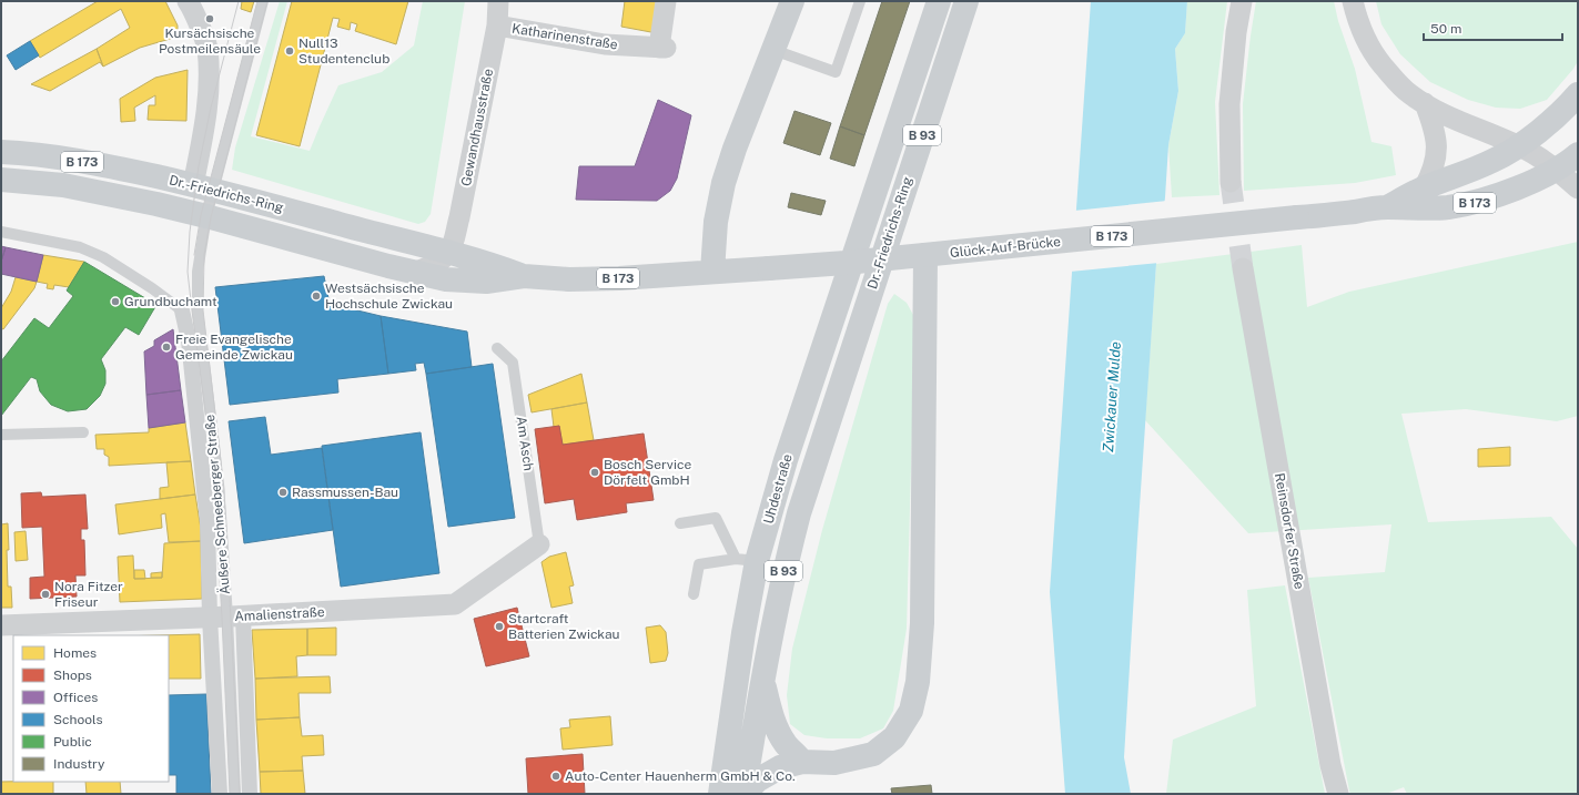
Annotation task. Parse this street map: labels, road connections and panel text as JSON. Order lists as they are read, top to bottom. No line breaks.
{"streets":{"main road":["B 93","B 173","Dr.-Friedrichs-Ring","Glück-Auf-Brücke","Uhdestraße"],"street":["Katharinenstraße","Gewandhausstraße","Äußere Schneeberger Straße","Reinsdorfer Straße","Amalienstraße"],"lane":["Am Asch"]},"crossings":[["Katharinenstraße","Gewandhausstraße"],["Gewandhausstraße","Dr.-Friedrichs-Ring"],["B 173","Glück-Auf-Brücke"],["Dr.-Friedrichs-Ring","Glück-Auf-Brücke"],["Dr.-Friedrichs-Ring","Uhdestraße"],["Dr.-Friedrichs-Ring","Äußere Schneeberger Straße"],["Am Asch","Amalienstraße"],["Äußere Schneeberger Straße","Amalienstraße"]],"water":["Zwickauer Mulde"],"places":["Kursächsische Postmeilensäule","Null13 Studentenclub","Westsächsische Hochschule Zwickau","Grundbuchamt","Freie Evangelische Gemeinde Zwickau","Bosch Service Dörfelt GmbH","Rassmussen-Bau","Nora Fitzer Friseur","Startcraft Batterien Zwickau","Auto-Center Hauenherm GmbH & Co."],"legend":["Homes","Shops","Offices","Schools","Public","Industry"],"scale_bar":"50 m"}
